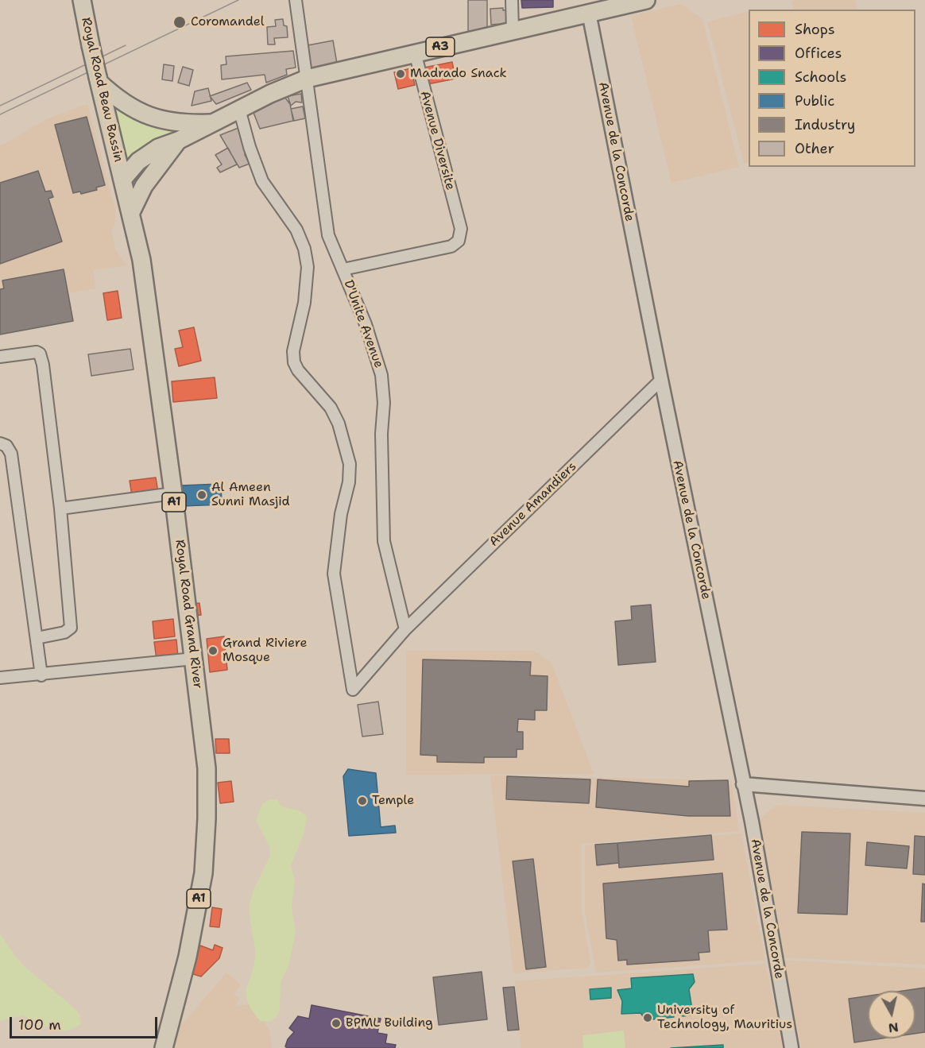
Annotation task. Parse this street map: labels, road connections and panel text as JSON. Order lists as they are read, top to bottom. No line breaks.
{"streets":{"main road":["A3","Royal Road Beau Bassin","A1","Royal Road Grand River"],"street":["Avenue Diversite","Avenue de la Concorde","D'Unite Avenue","Avenue Amandiers"]},"crossings":[["A3","Royal Road Beau Bassin"],["A3","Avenue Diversite"],["A3","Avenue de la Concorde"],["A3","D'Unite Avenue"],["A3","Avenue Amandiers"],["A3","Royal Road Grand River"],["Royal Road Beau Bassin","Royal Road Grand River"],["Avenue Diversite","D'Unite Avenue"],["Avenue de la Concorde","Avenue Amandiers"],["D'Unite Avenue","Avenue Amandiers"]],"places":["Coromandel","Madrado Snack","Al Ameen Sunni Masjid","Grand Riviere Mosque","Temple","University of Technology, Mauritius","BPML Building"],"legend":["Shops","Offices","Schools","Public","Industry","Other"],"scale_bar":"100 m","north":"bottom"}
